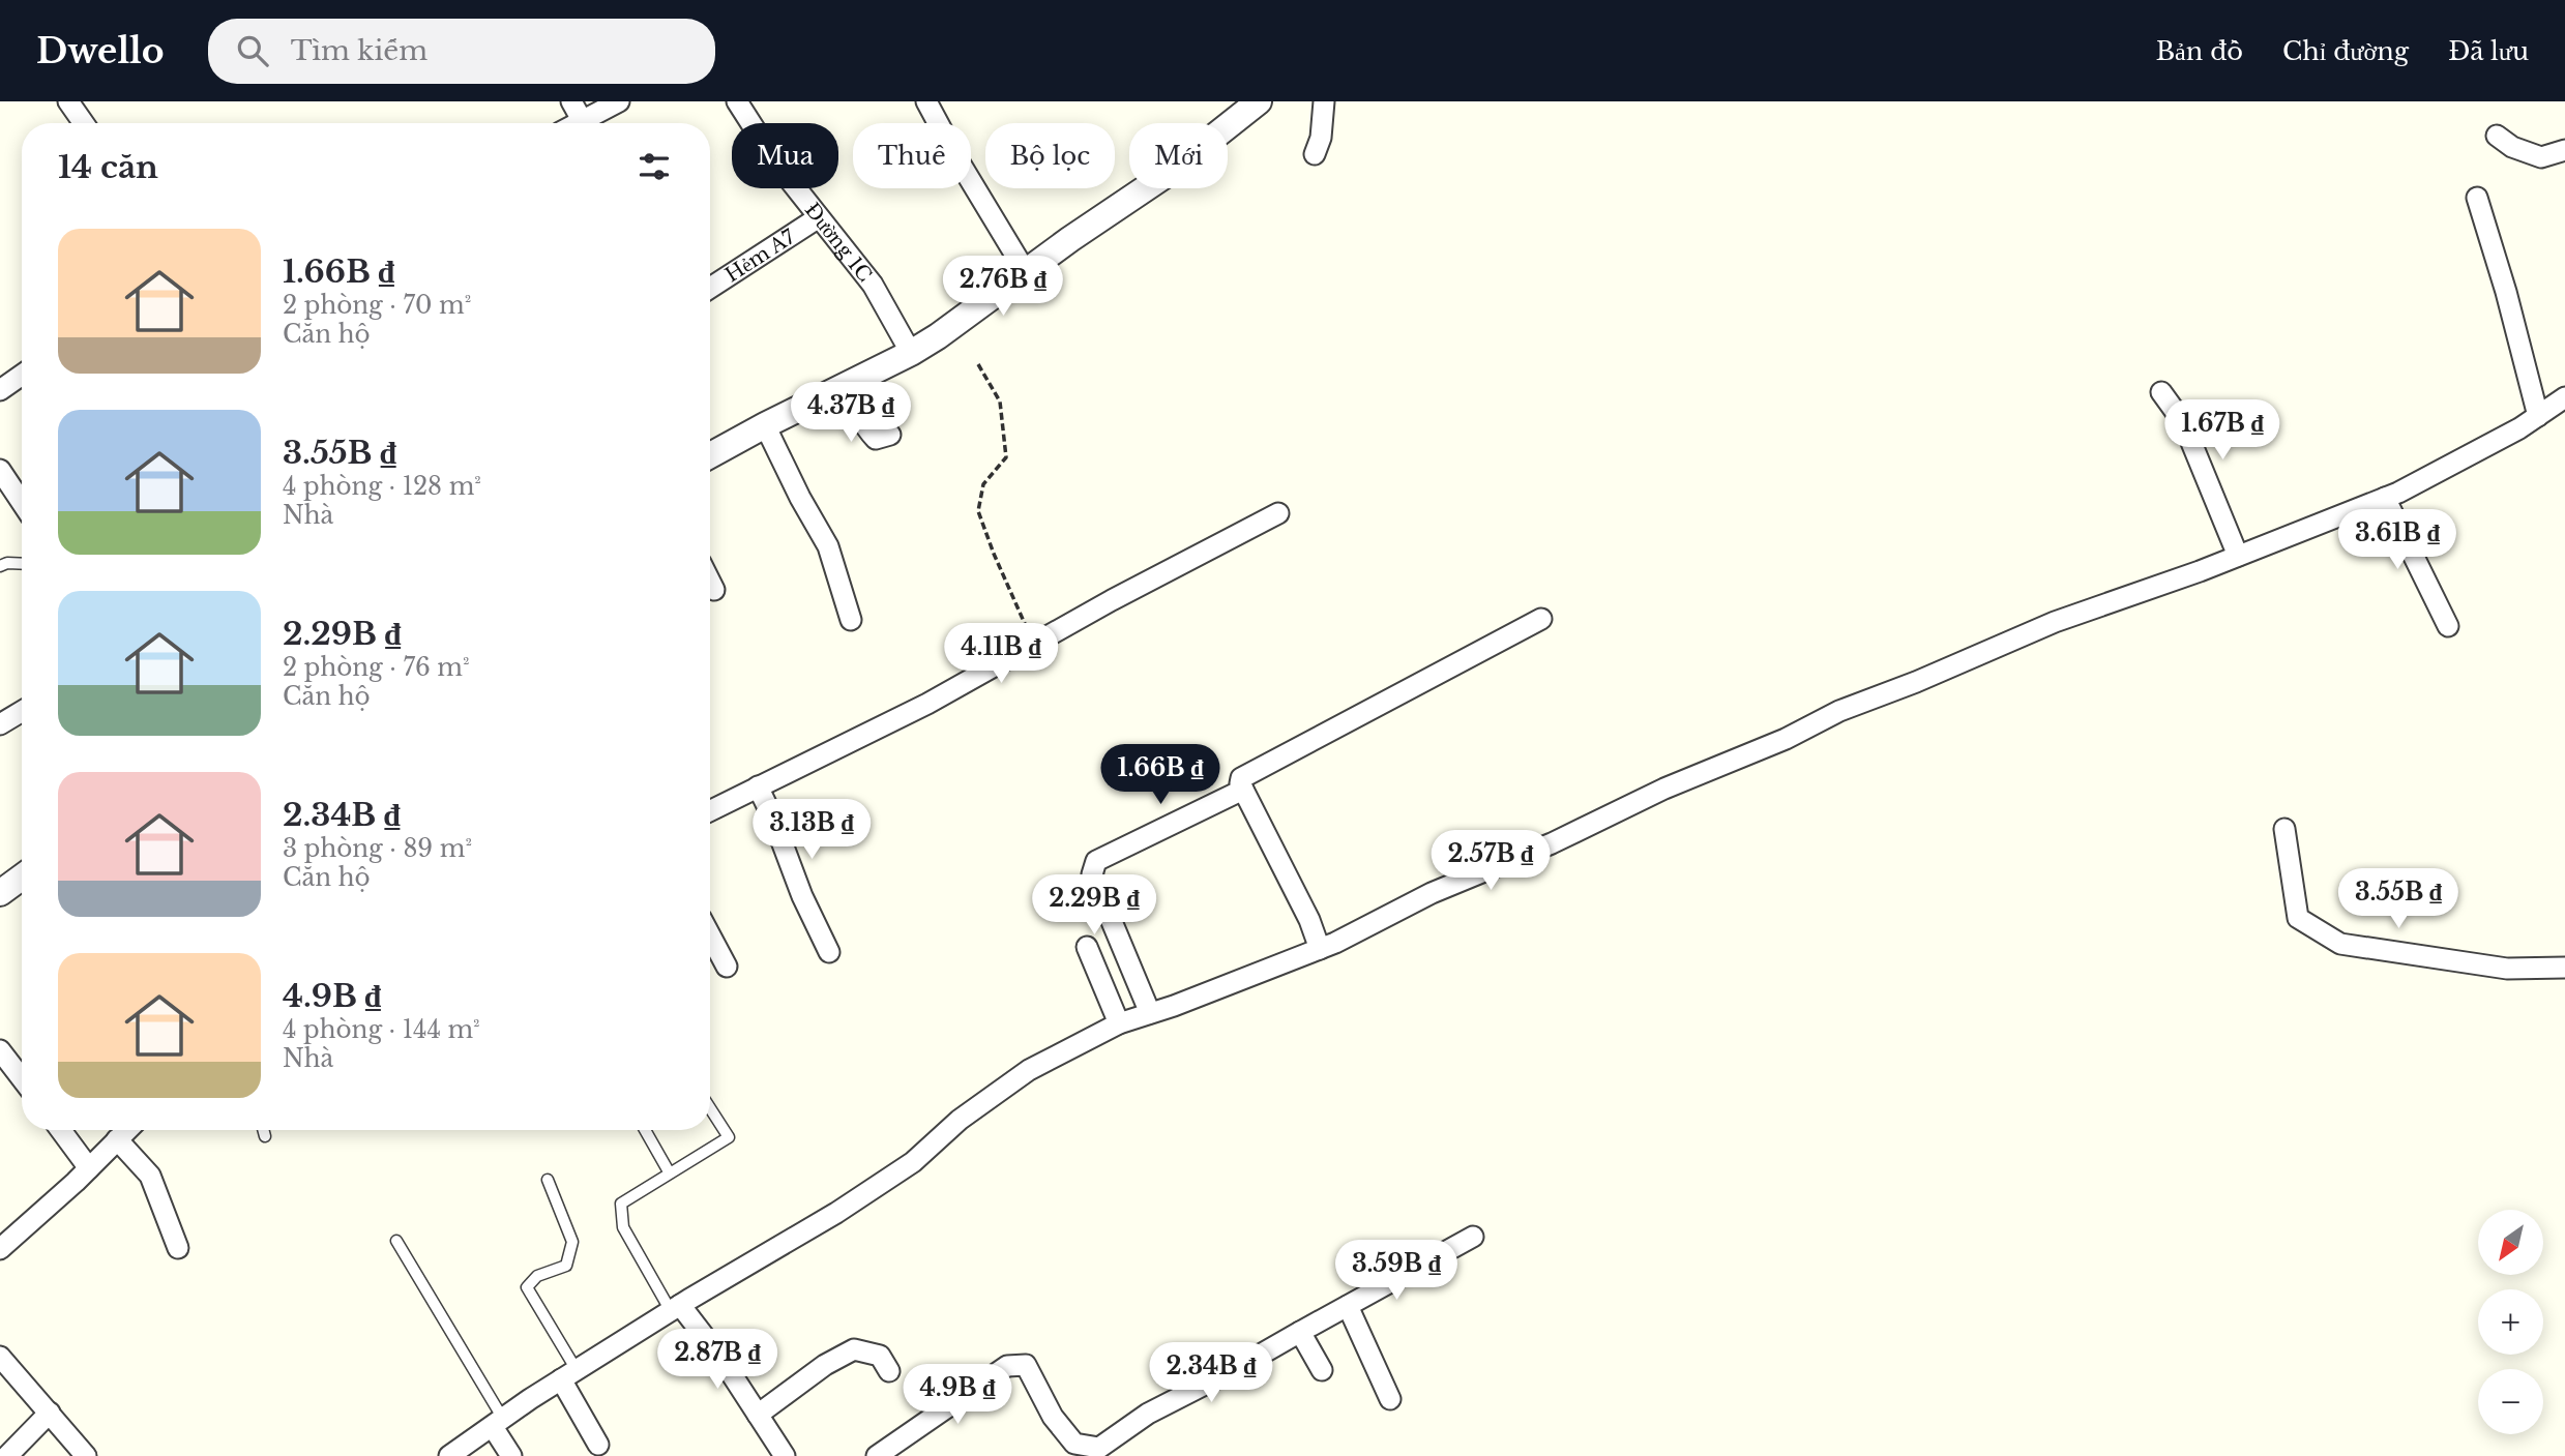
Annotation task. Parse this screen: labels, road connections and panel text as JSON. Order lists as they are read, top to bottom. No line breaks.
{"streets":{"street":["Đường 1C","Hẻm A7"]},"crossings":[["Đường 1C","Hẻm A7"]],"north":"bottom left","page":{"header":"Dwello","search":"Tìm kiếm","nav":["Bản đồ","Chỉ đường","Đã lưu"],"chip":["Mua","Thuê","Bộ lọc","Mới"],"heading":"14 căn","list":[{"name":"1.66B ₫","note":"2 phòng · 70 m² · Căn hộ"},{"name":"3.55B ₫","note":"4 phòng · 128 m² · Nhà"},{"name":"2.29B ₫","note":"2 phòng · 76 m² · Căn hộ"},{"name":"2.34B ₫","note":"3 phòng · 89 m² · Căn hộ"},{"name":"4.9B ₫","note":"4 phòng · 144 m² · Nhà"}],"price":["2.76B ₫","4.37B ₫","1.67B ₫","3.61B ₫","4.11B ₫","1.66B ₫","3.13B ₫","2.57B ₫","3.55B ₫","2.29B ₫","3.59B ₫","2.87B ₫","2.34B ₫","4.9B ₫"],"map_buttons":["+","−"]}}
